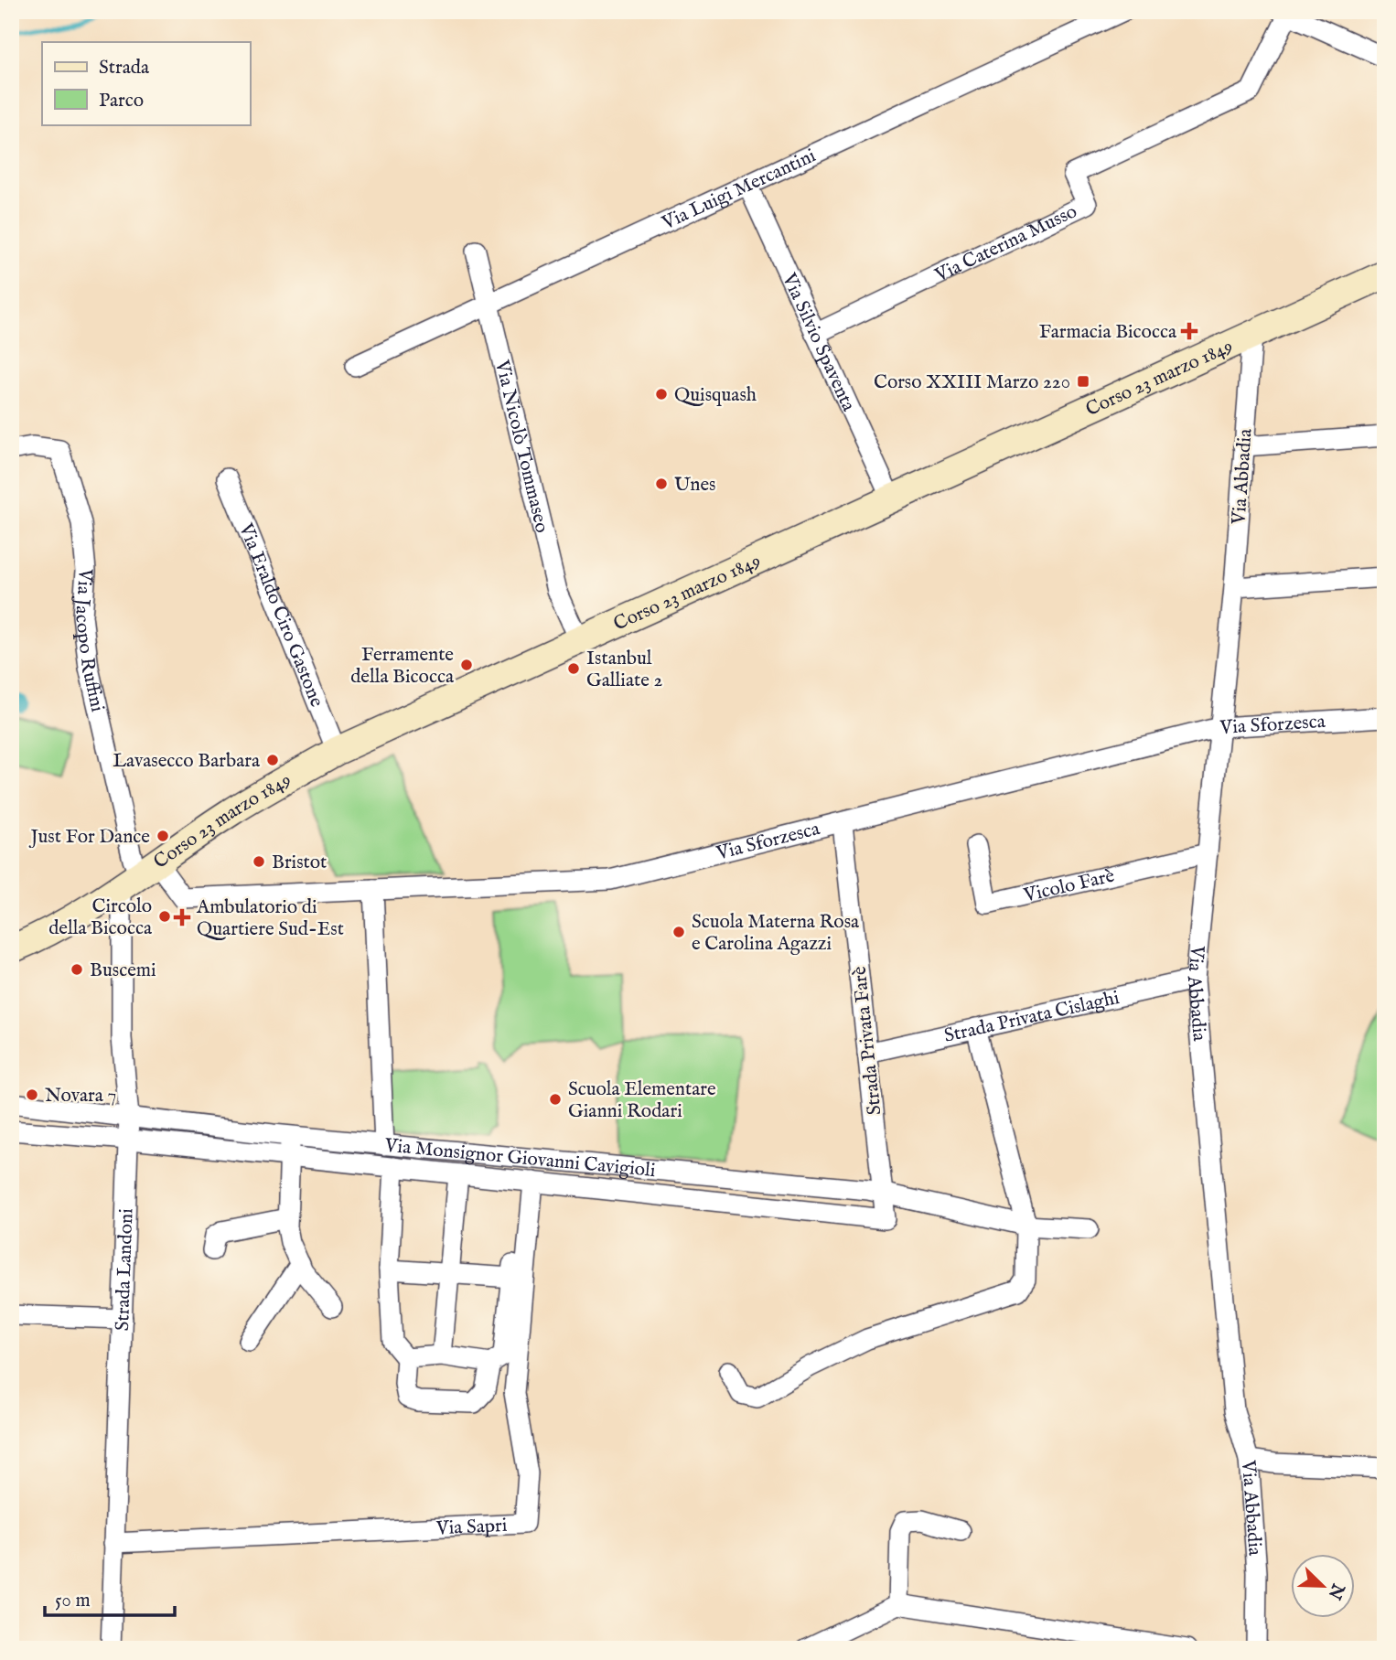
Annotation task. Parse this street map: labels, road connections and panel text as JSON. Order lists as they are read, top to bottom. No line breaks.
{"streets":{"main road":["Corso 23 marzo 1849"],"street":["Via Luigi Mercantini","Via Caterina Musso","Via Silvio Spaventa","Via Nicolò Tommaseo","Via Abbadia","Via Eraldo Ciro Gastone","Via Jacopo Ruffini","Via Sforzesca","Vicolo Farè","Strada Privata Cislaghi","Strada Privata Farè","Via Monsignor Giovanni Cavigioli","Strada Landoni","Via Sapri"]},"crossings":[["Via Luigi Mercantini","Via Silvio Spaventa"],["Via Luigi Mercantini","Via Nicolò Tommaseo"],["Via Caterina Musso","Via Silvio Spaventa"],["Via Silvio Spaventa","Corso 23 marzo 1849"],["Corso 23 marzo 1849","Via Nicolò Tommaseo"],["Corso 23 marzo 1849","Via Abbadia"],["Corso 23 marzo 1849","Via Eraldo Ciro Gastone"],["Corso 23 marzo 1849","Via Jacopo Ruffini"],["Corso 23 marzo 1849","Via Sforzesca"],["Corso 23 marzo 1849","Strada Landoni"],["Via Abbadia","Via Sforzesca"],["Via Abbadia","Vicolo Farè"],["Via Abbadia","Strada Privata Cislaghi"],["Via Jacopo Ruffini","Via Sforzesca"],["Via Jacopo Ruffini","Strada Landoni"],["Via Sforzesca","Strada Privata Farè"],["Via Sforzesca","Strada Landoni"],["Strada Privata Cislaghi","Strada Privata Farè"],["Strada Privata Farè","Via Monsignor Giovanni Cavigioli"],["Via Monsignor Giovanni Cavigioli","Strada Landoni"],["Via Monsignor Giovanni Cavigioli","Via Sapri"],["Strada Landoni","Via Sapri"]],"places":{"health":["Farmacia Bicocca","Ambulatorio di Quartiere Sud-Est"],"transit":["Corso XXIII Marzo 220"],"other":["Quisquash","Unes","Ferramente della Bicocca","Istanbul Galliate 2","Lavasecco Barbara","Just For Dance","Bristot","Circolo della Bicocca","Scuola Materna Rosa e Carolina Agazzi","Buscemi","Novara 7","Scuola Elementare Gianni Rodari"]},"legend":["Strada","Parco"],"scale_bar":"50 m","north":"bottom right"}
